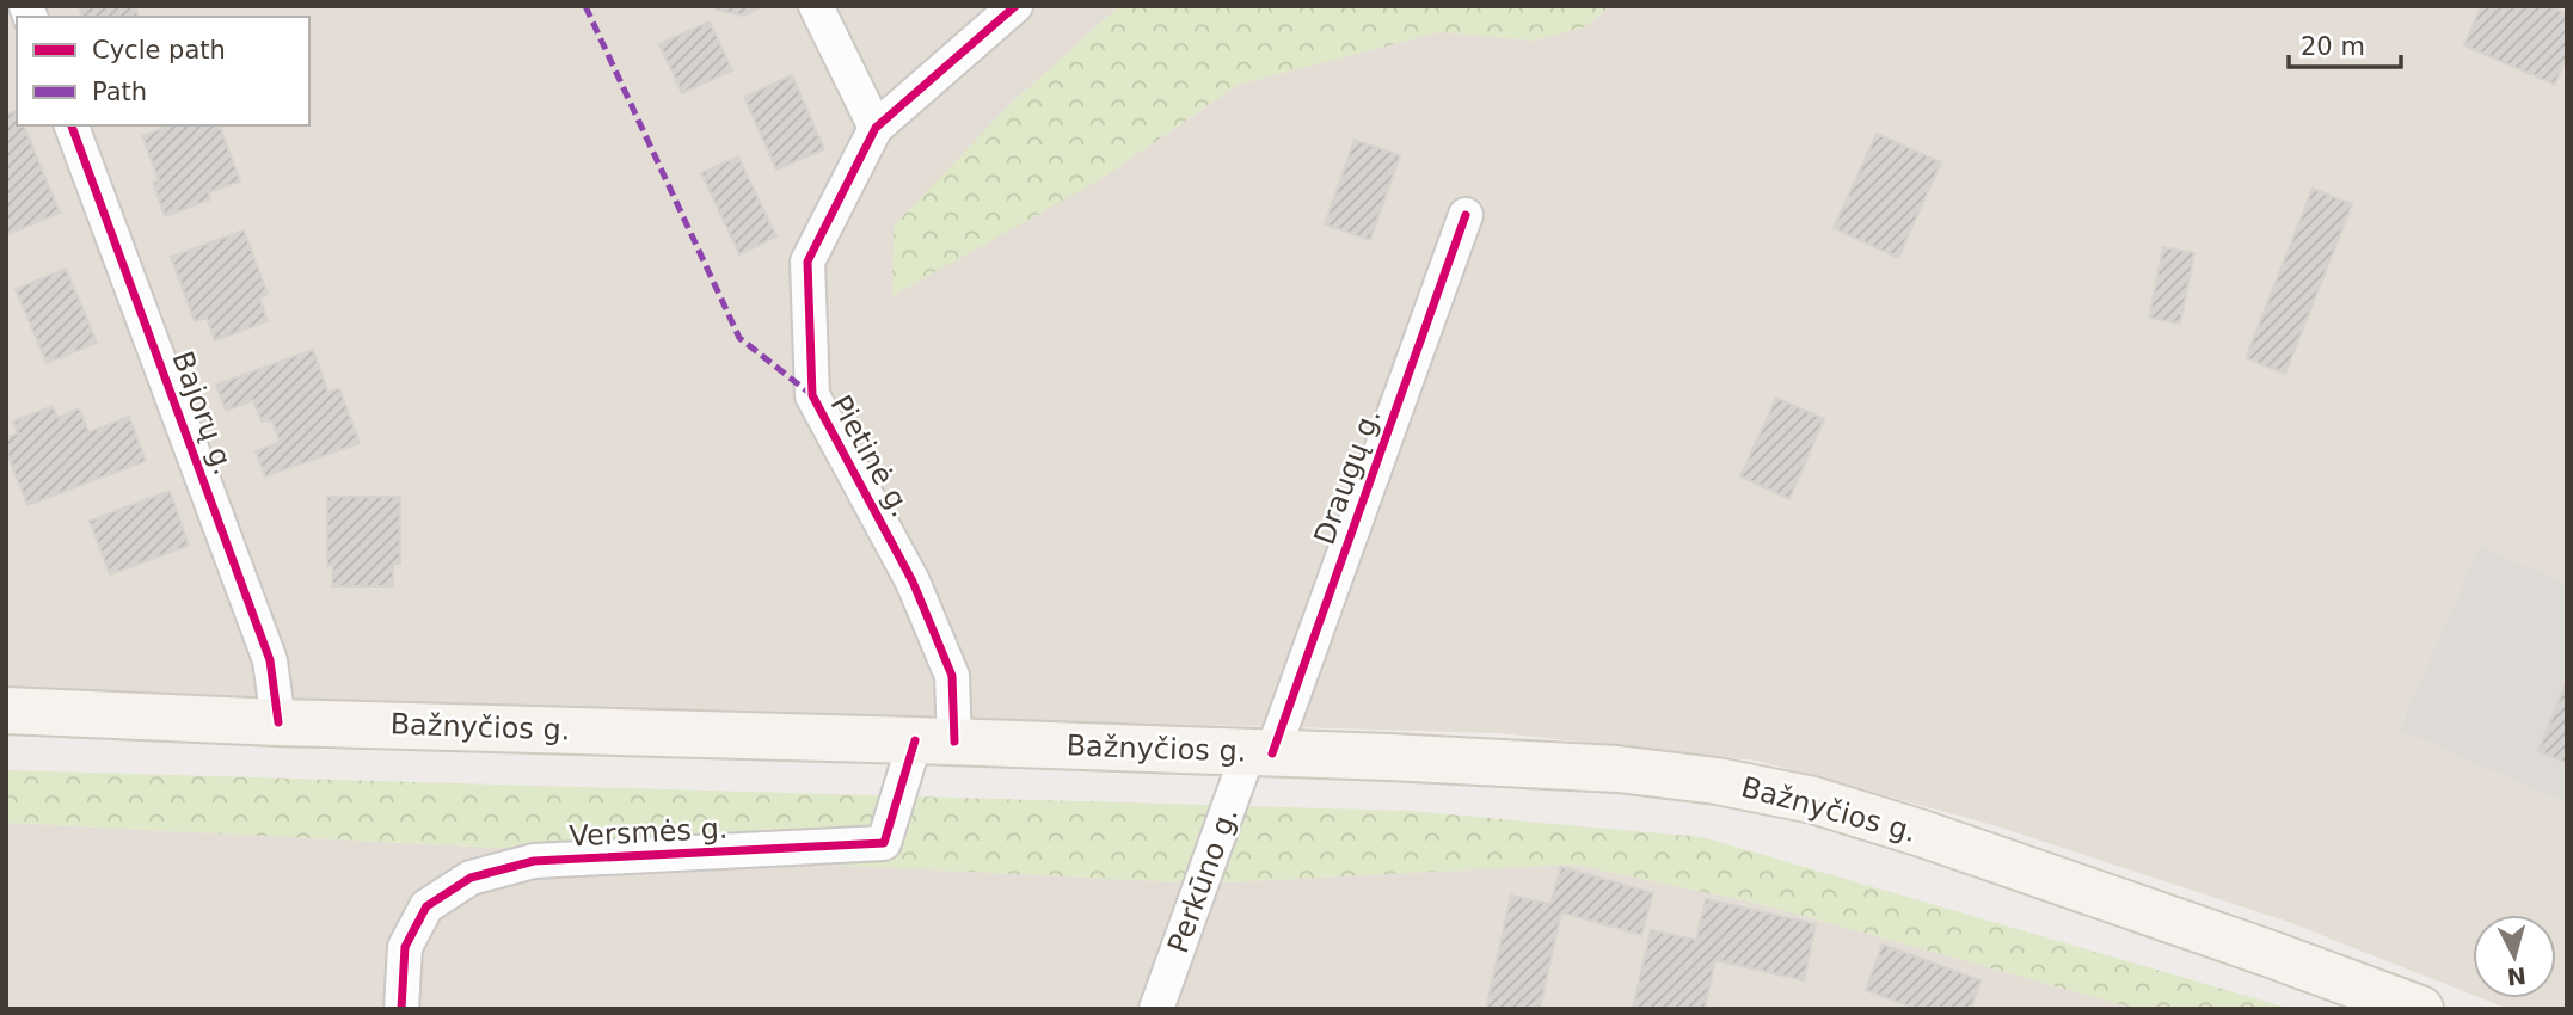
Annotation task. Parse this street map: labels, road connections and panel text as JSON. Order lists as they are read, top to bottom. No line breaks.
{"streets":{"main road":["Bažnyčios g."],"street":["Bajorų g.","Pietinė g.","Draugų g.","Versmės g.","Perkūno g."]},"crossings":[["Bajorų g.","Bažnyčios g."],["Pietinė g.","Bažnyčios g."],["Pietinė g.","Versmės g."],["Draugų g.","Bažnyčios g."],["Draugų g.","Perkūno g."],["Bažnyčios g.","Versmės g."],["Bažnyčios g.","Perkūno g."]],"legend":["Cycle path","Path"],"scale_bar":"20 m","north":"bottom"}
